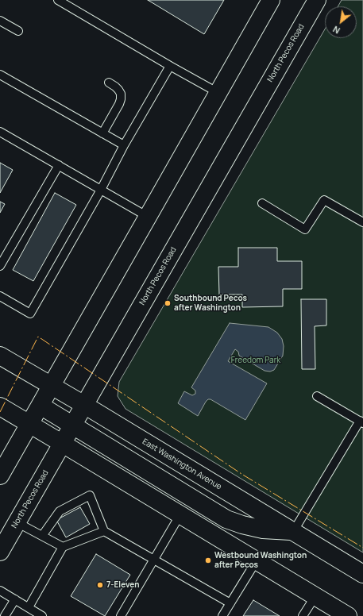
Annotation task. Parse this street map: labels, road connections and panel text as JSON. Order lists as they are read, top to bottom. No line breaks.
{"streets":{"main road":["North Pecos Road","East Washington Avenue"]},"crossings":[["North Pecos Road","East Washington Avenue"]],"parks":["Freedom Park"],"places":["Southbound Pecos after Washington","Westbound Washington after Pecos","7-Eleven"],"north":"bottom left"}
